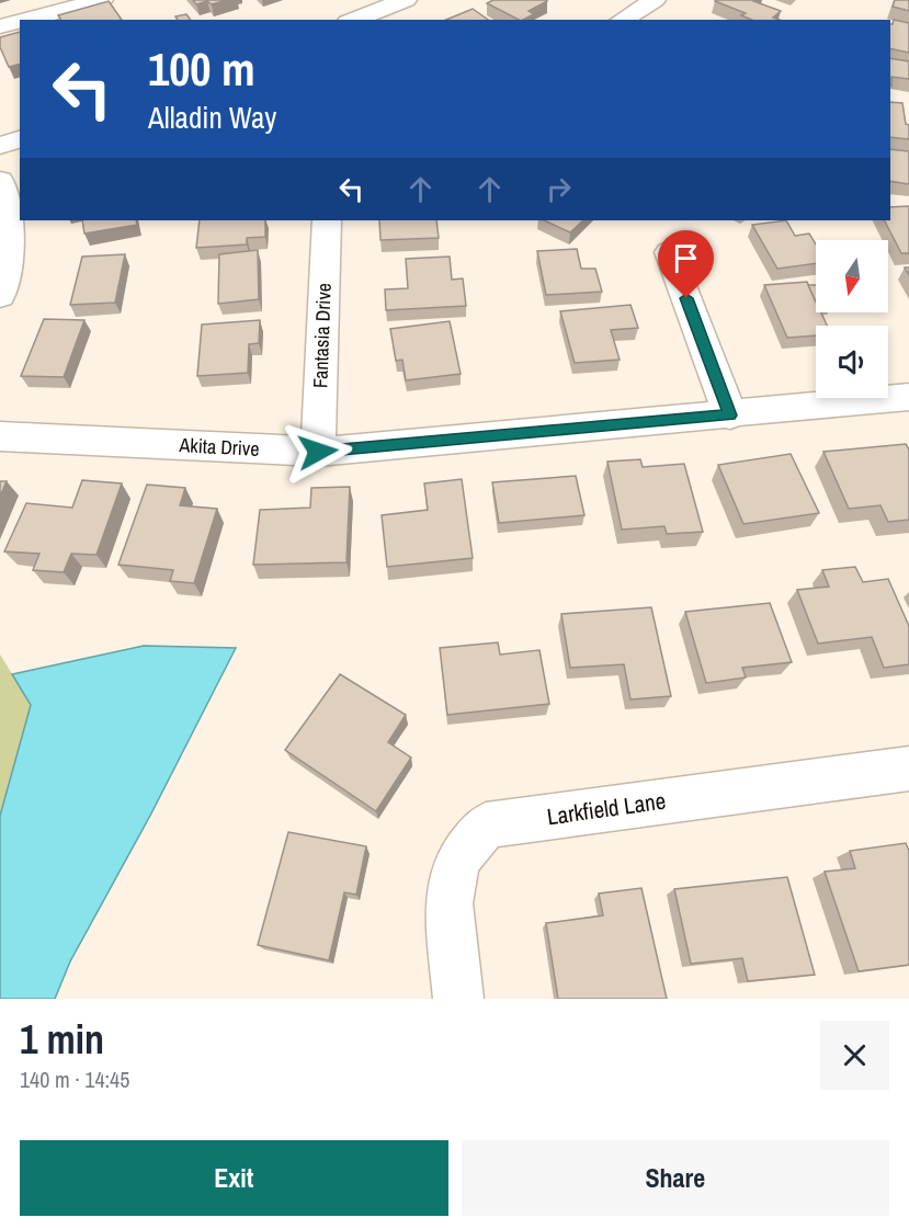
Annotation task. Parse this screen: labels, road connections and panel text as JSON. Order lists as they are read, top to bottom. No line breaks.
{"streets":{"street":["Fantasia Drive","Akita Drive","Larkfield Lane"]},"crossings":[["Fantasia Drive","Akita Drive"]],"north":"bottom","page":{"turn":["100 m","Alladin Way"],"heading":["1 min","140 m · 14:45"],"buttons":["Exit","Share"]}}
